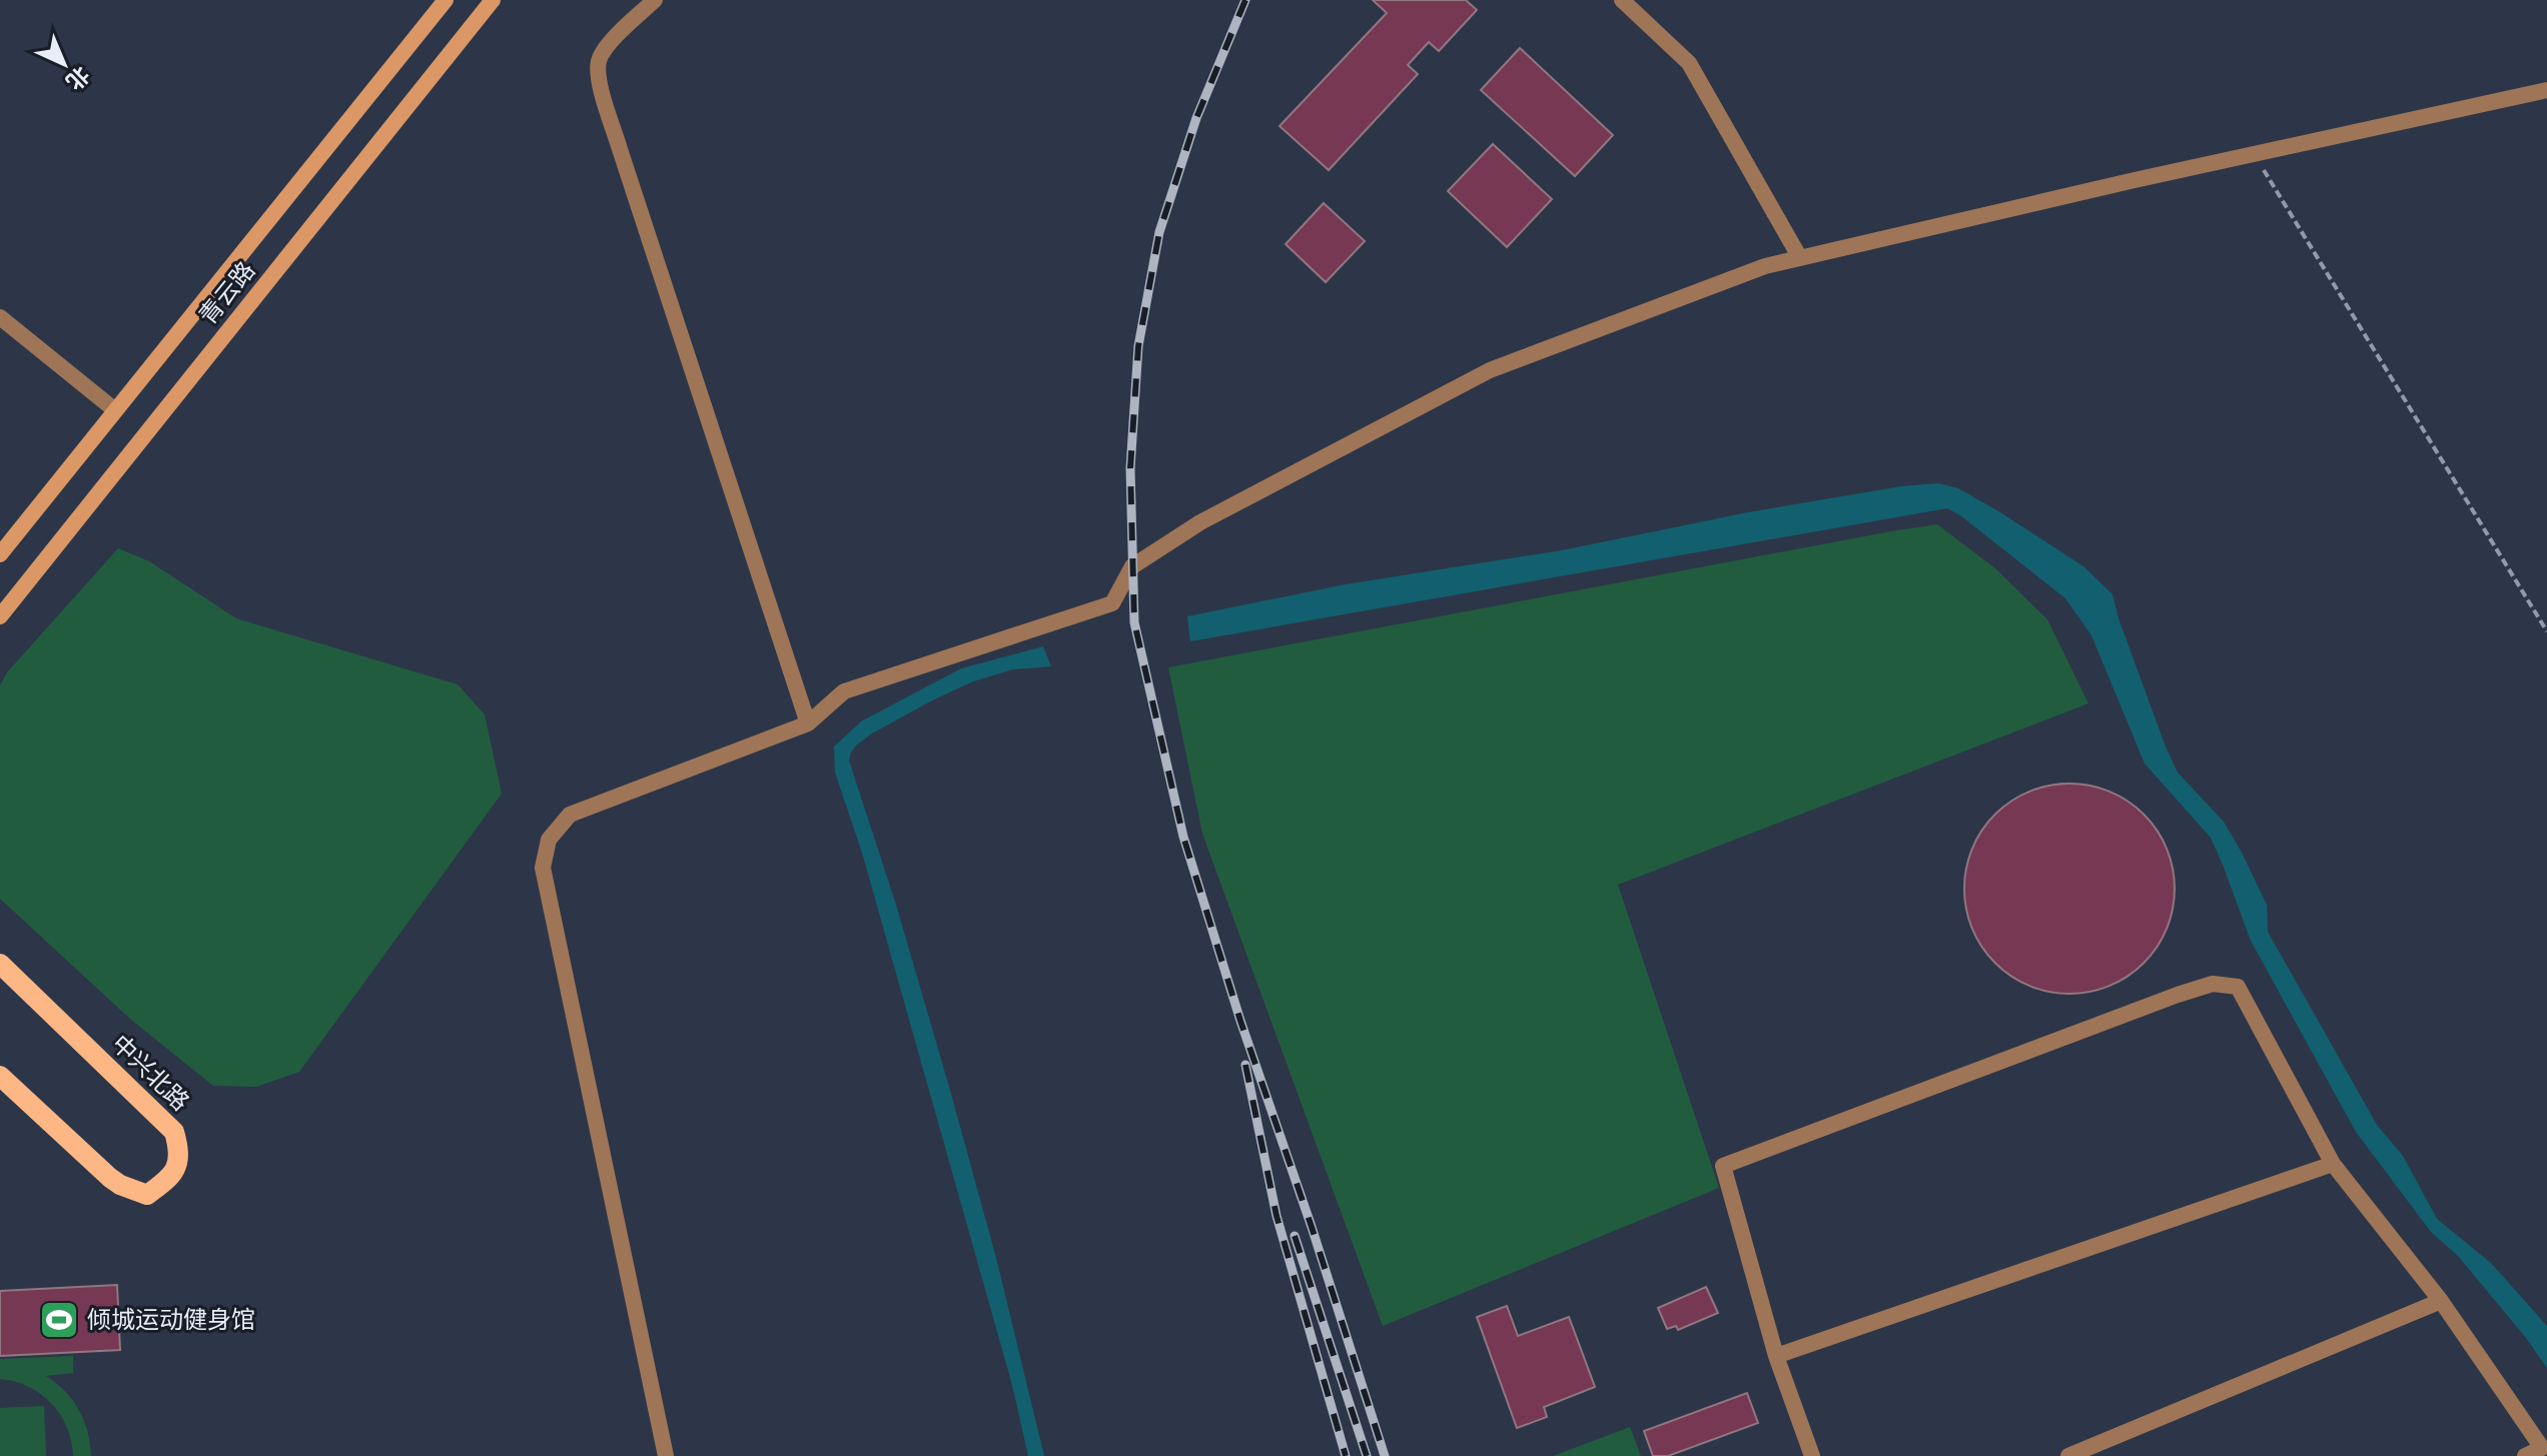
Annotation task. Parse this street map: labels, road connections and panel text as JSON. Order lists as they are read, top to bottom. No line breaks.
{"streets":{"main road":["中兴北路"],"street":["青云路"]},"places":{"sports":["倾城运动健身馆"]},"north":"bottom right"}
